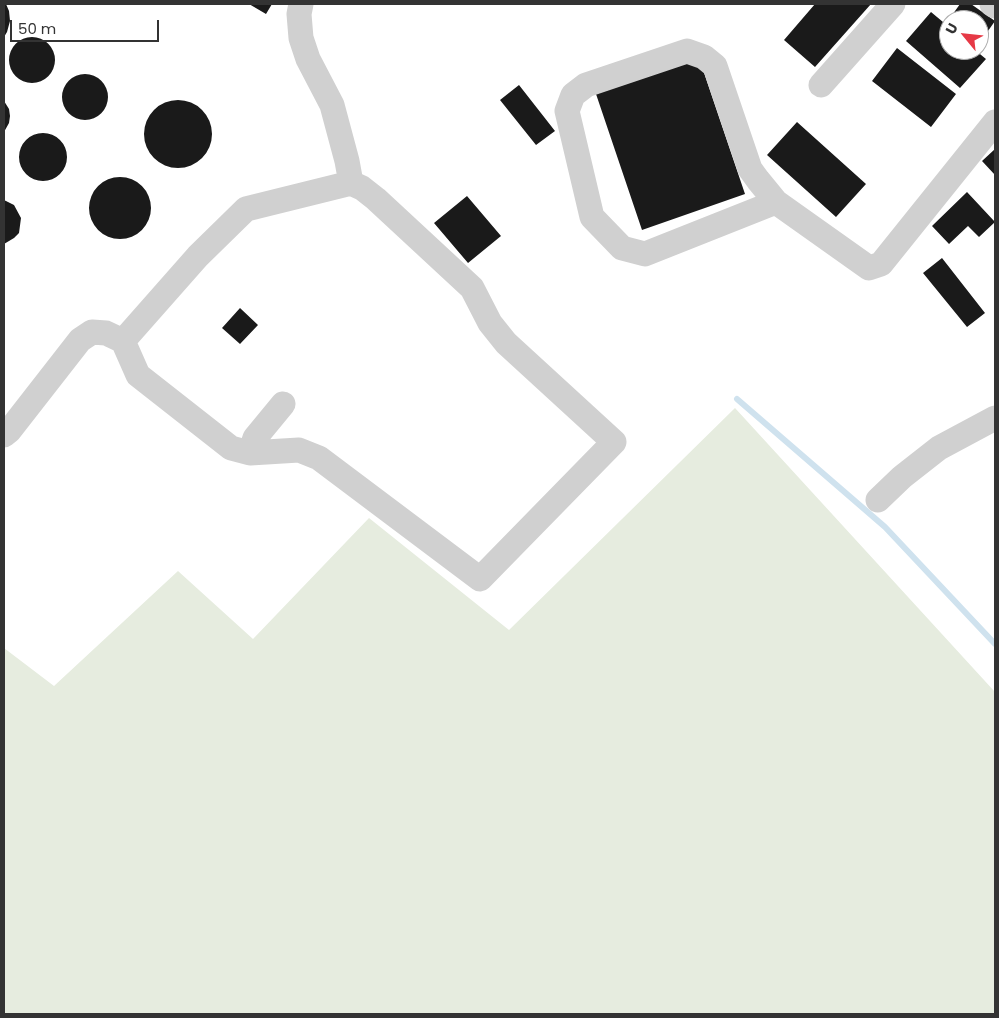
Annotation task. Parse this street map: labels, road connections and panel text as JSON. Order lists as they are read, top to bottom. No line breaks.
{"scale_bar":"50 m","north":"top left"}
